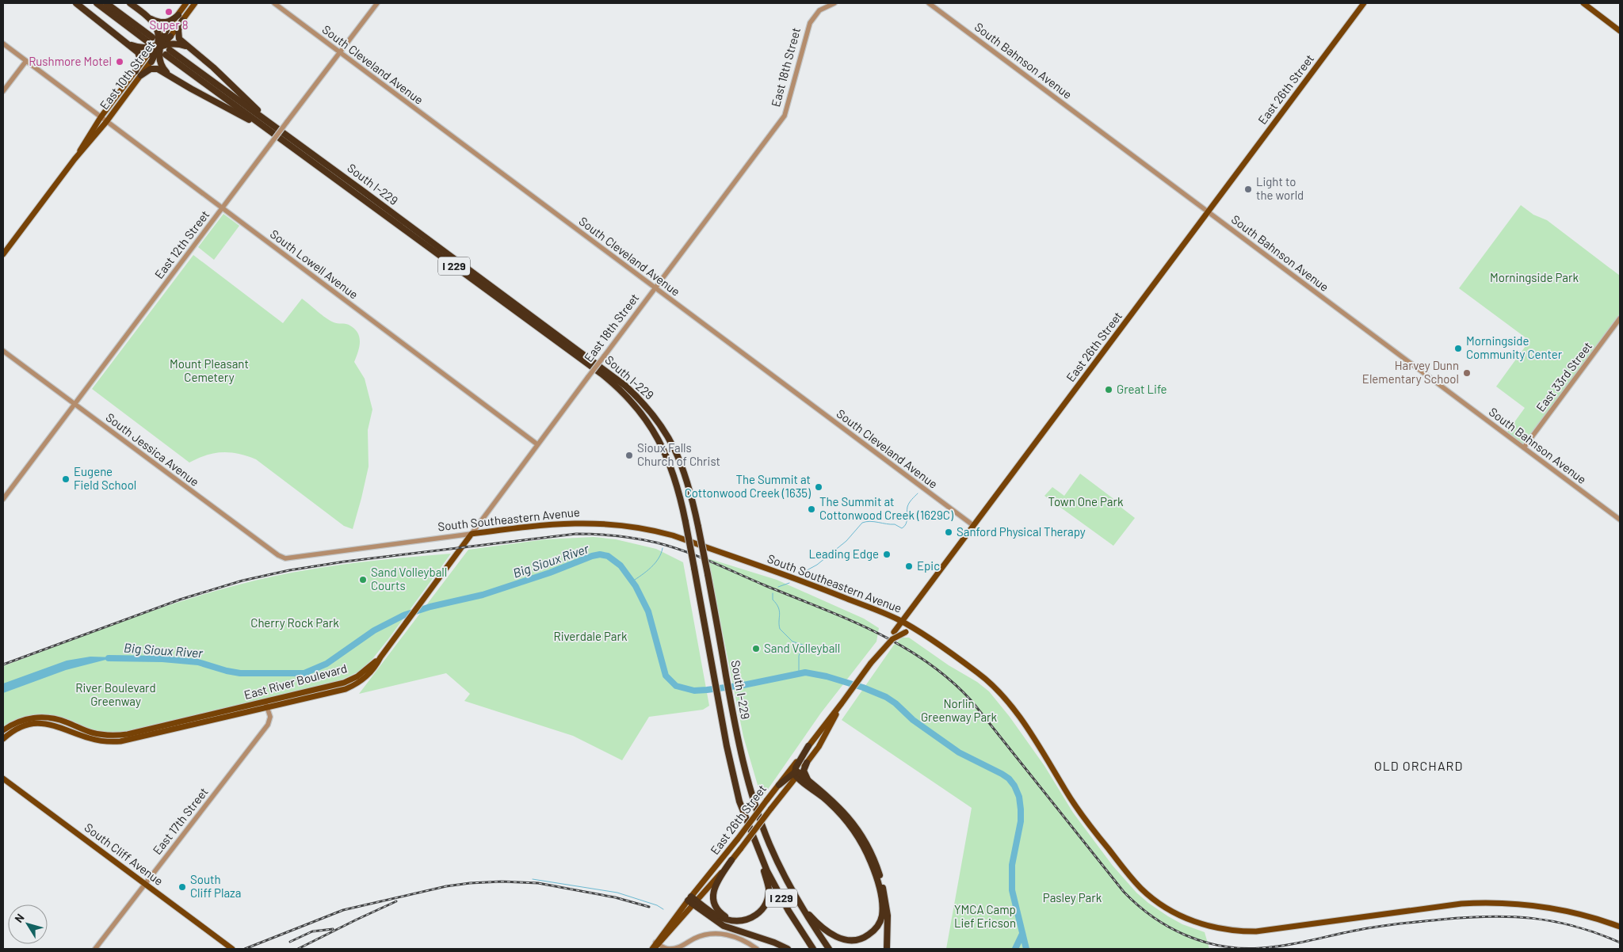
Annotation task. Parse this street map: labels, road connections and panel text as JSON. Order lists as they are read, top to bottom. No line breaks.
{"streets":{"highway":["South I-229","I 229"],"main road":["East 18th Street","East 10th Street","East 26th Street","South Southeastern Avenue","East River Boulevard","South Cliff Avenue"],"street":["South Bahnson Avenue","South Cleveland Avenue","East 12th Street","South Lowell Avenue","East 33rd Street","South Jessica Avenue","East 17th Street"]},"crossings":[["South Bahnson Avenue","East 26th Street"],["South Bahnson Avenue","East 33rd Street"],["South Cleveland Avenue","East 18th Street"],["South Cleveland Avenue","East 26th Street"],["South Cleveland Avenue","East 12th Street"],["East 18th Street","South Lowell Avenue"],["East 18th Street","South Southeastern Avenue"],["East 18th Street","East River Boulevard"],["East 10th Street","South Lowell Avenue"],["East 26th Street","South Southeastern Avenue"],["East 12th Street","South Lowell Avenue"],["East 12th Street","South Jessica Avenue"],["South Jessica Avenue","South Southeastern Avenue"],["East River Boulevard","East 17th Street"],["East 17th Street","South Cliff Avenue"]],"districts":["OLD ORCHARD"],"water":["Big Sioux River"],"parks":["Morningside Park","Mount Pleasant Cemetery","Town One Park","Cherry Rock Park","Riverdale Park","River Boulevard Greenway","Norlin Greenway Park","Pasley Park","YMCA Camp Lief Ericson"],"places":["Super 8","Rushmore Motel","Light to the world","Morningside Community Center","Harvey Dunn Elementary School","Great Life","Sioux Falls Church of Christ","Eugene Field School","The Summit at Cottonwood Creek (1635)","The Summit at Cottonwood Creek (1629C)","Sanford Physical Therapy","Leading Edge","Epic","Sand Volleyball Courts","Sand Volleyball","South Cliff Plaza"],"north":"top left"}
